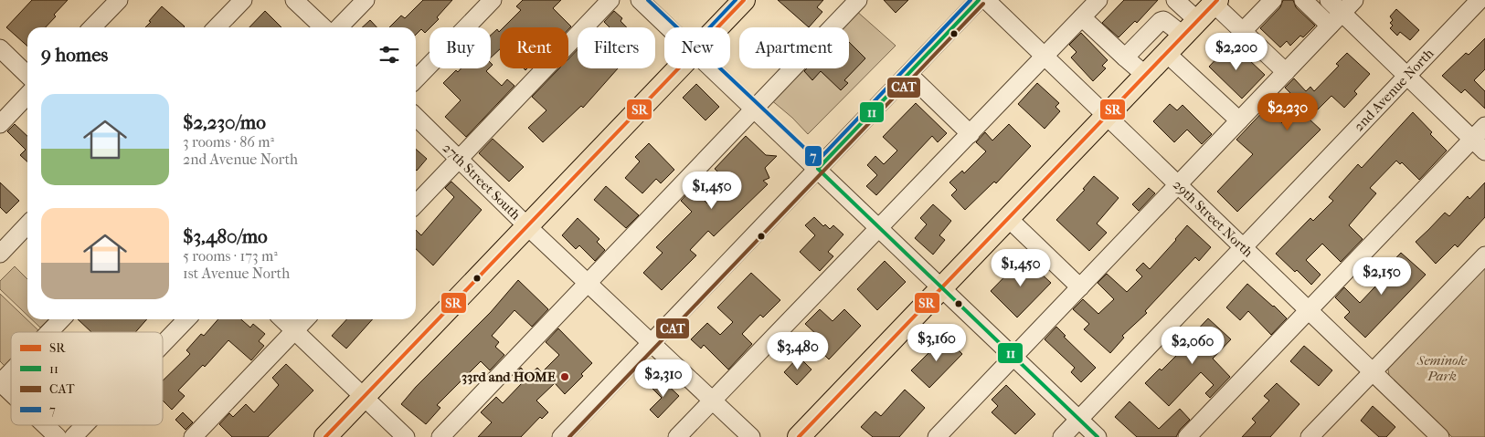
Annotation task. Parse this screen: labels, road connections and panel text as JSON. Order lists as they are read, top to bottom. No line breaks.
{"streets":{"street":["2nd Avenue North","27th Street South","29th Street North"]},"crossings":[["2nd Avenue North","29th Street North"]],"parks":["Seminole Park"],"places":["33rd and HOME"],"lines":["transit line SR","transit line 11","transit line 7","transit line CAT"],"legend":["SR","11","CAT","7"],"page":{"chip":["Buy","Rent","Filters","New","Apartment"],"heading":"9 homes","price":["$2,200","$2,230","$1,450","$1,450","$2,150","$3,160","$2,060","$3,480","$2,310"],"list":[{"name":"$2,230/mo","note":"3 rooms · 86 m² · 2nd Avenue North"},{"name":"$3,480/mo","note":"5 rooms · 173 m² · 1st Avenue North"}]}}
